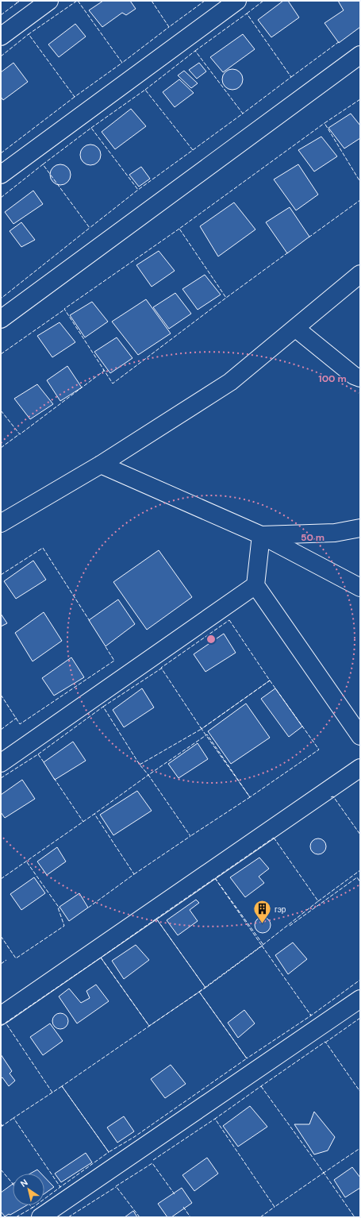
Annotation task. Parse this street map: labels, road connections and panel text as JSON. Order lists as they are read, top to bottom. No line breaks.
{"places":{"building":["гэр"]},"north":"top left","rings":["100 m","50 m"]}
